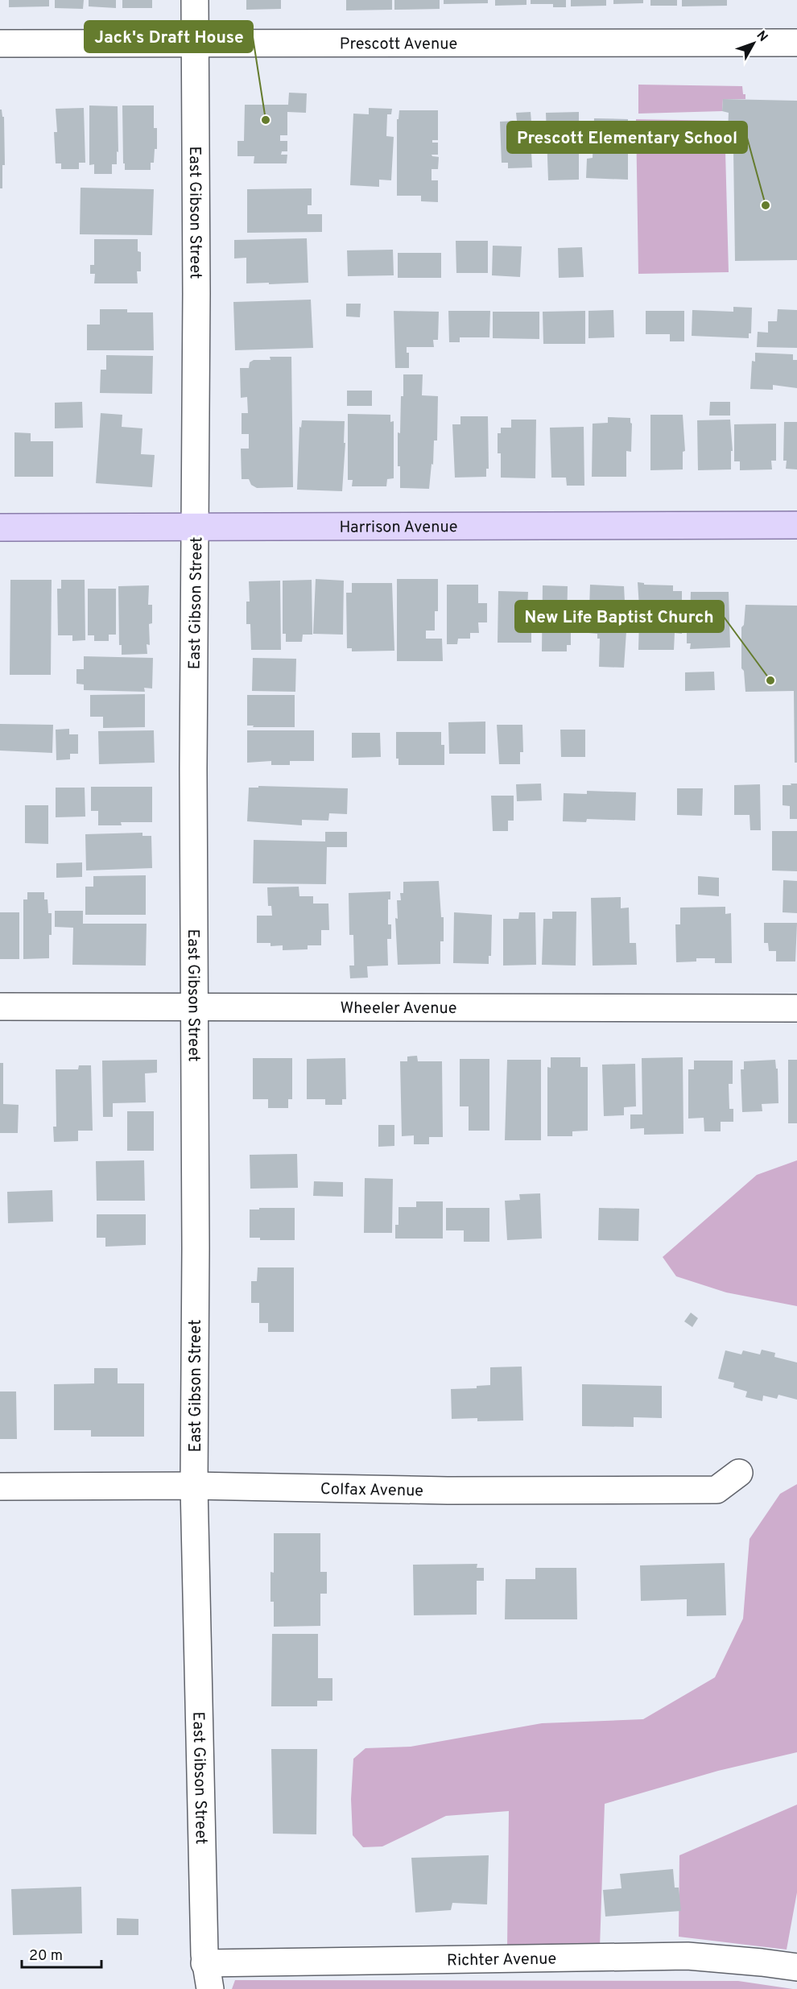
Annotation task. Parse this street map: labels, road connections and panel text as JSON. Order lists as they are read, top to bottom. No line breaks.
{"streets":{"main road":["Harrison Avenue"],"street":["Prescott Avenue","East Gibson Street","Wheeler Avenue","Colfax Avenue","Richter Avenue"]},"crossings":[["Prescott Avenue","East Gibson Street"],["East Gibson Street","Harrison Avenue"],["East Gibson Street","Wheeler Avenue"],["East Gibson Street","Colfax Avenue"],["East Gibson Street","Richter Avenue"]],"places":["Jack's Draft House","Prescott Elementary School","New Life Baptist Church"],"scale_bar":"20 m","north":"top right"}
